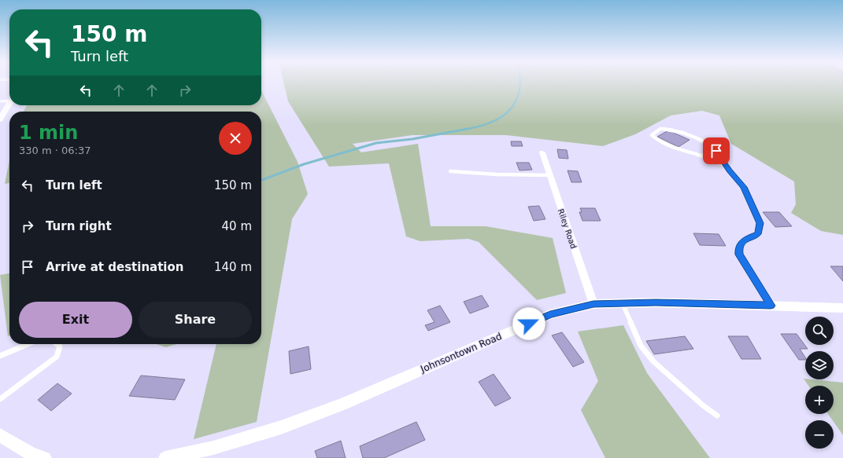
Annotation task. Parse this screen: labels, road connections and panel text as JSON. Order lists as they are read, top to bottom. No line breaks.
{"streets":{"street":["Riley Road","Johnsontown Road"]},"crossings":[["Riley Road","Johnsontown Road"]],"page":{"turn":["150 m","Turn left"],"heading":["1 min","330 m · 06:37"],"list":[{"name":"Turn left","value":"150 m"},{"name":"Turn right","value":"40 m"},{"name":"Arrive at destination","value":"140 m"}],"buttons":["Exit","Share"],"map_buttons":["+","−"]}}
